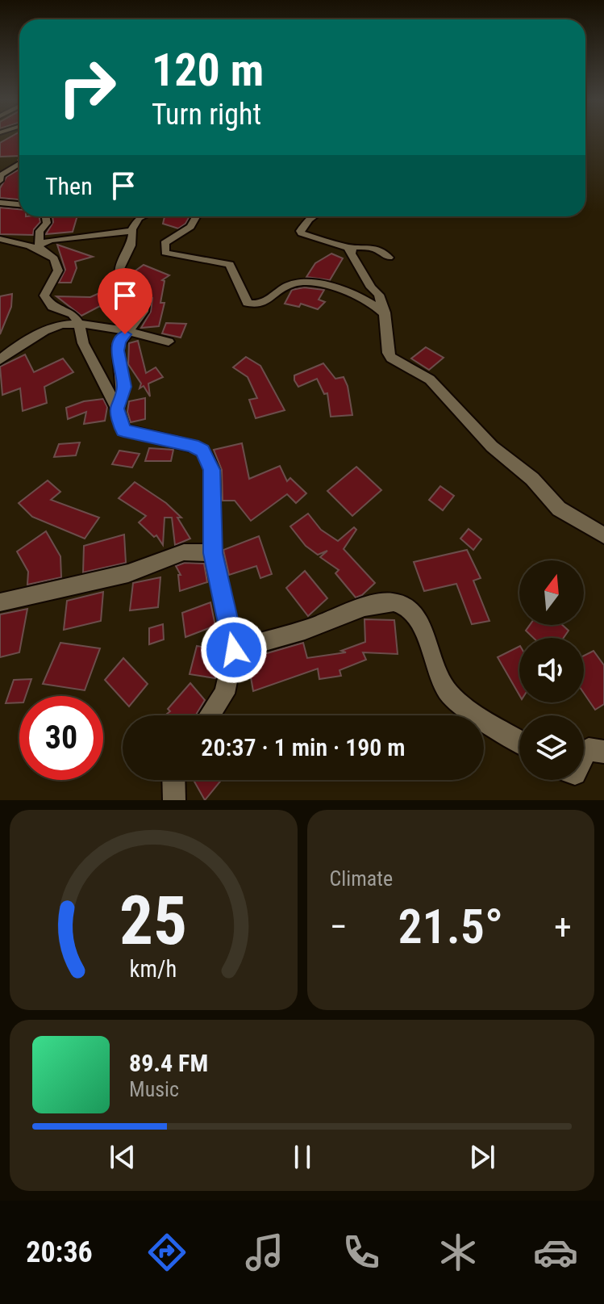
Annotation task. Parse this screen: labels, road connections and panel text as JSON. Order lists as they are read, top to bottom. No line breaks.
{"north":"top","page":{"turn":["120 m","Turn right"],"then":"Then","limit":"30","trip":"20:37 · 1 min · 190 m","tile":"Climate","heat":["−","21.5°","+"],"song":["89.4 FM","Music"],"tabs":"20:36","gauge":["25","km/h"]}}
